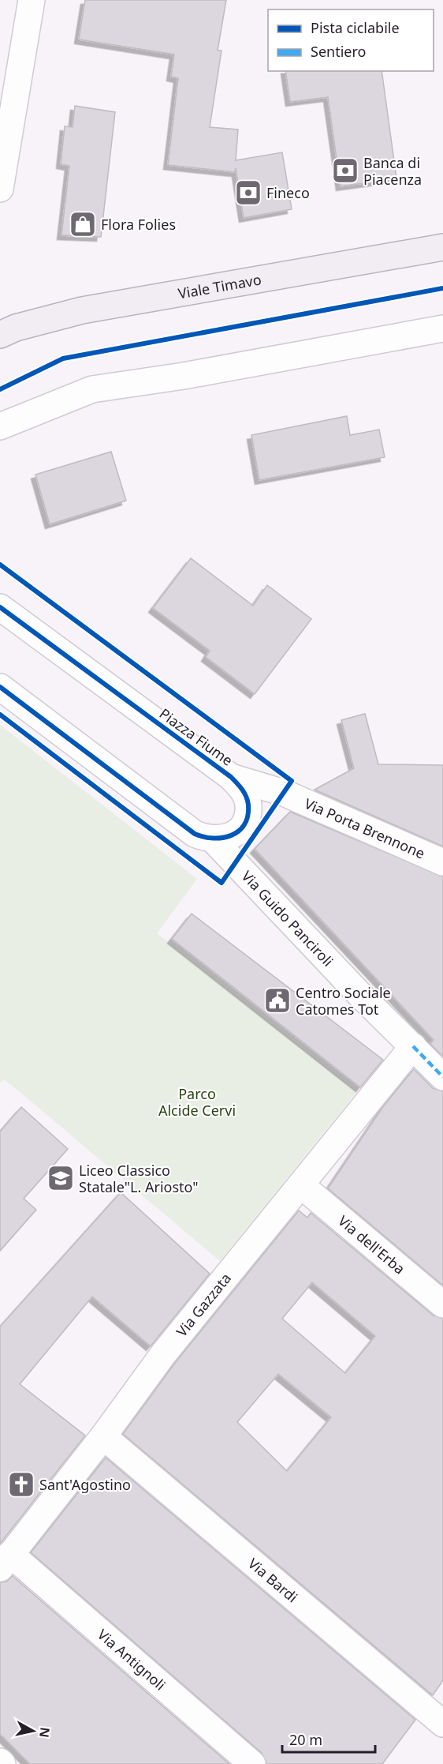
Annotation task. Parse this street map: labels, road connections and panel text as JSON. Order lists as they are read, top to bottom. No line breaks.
{"streets":{"main road":["Viale Timavo"],"street":["Piazza Fiume","Via Porta Brennone","Via Guido Panciroli","Via dell'Erba","Via Gazzata","Via Bardi","Via Antignoli"]},"crossings":[["Piazza Fiume","Via Porta Brennone"],["Piazza Fiume","Via Guido Panciroli"],["Via Guido Panciroli","Via Gazzata"],["Via dell'Erba","Via Gazzata"],["Via Gazzata","Via Bardi"],["Via Gazzata","Via Antignoli"]],"parks":["Parco Alcide Cervi"],"places":{"bank":["Banca di Piacenza","Fineco"],"shop":["Flora Folies"],"public building":["Centro Sociale Catomes Tot"],"school or university":["Liceo Classico Statale\"L. Ariosto\""],"church":["Sant'Agostino"]},"legend":["Pista ciclabile","Sentiero"],"scale_bar":"20 m","north":"right"}
